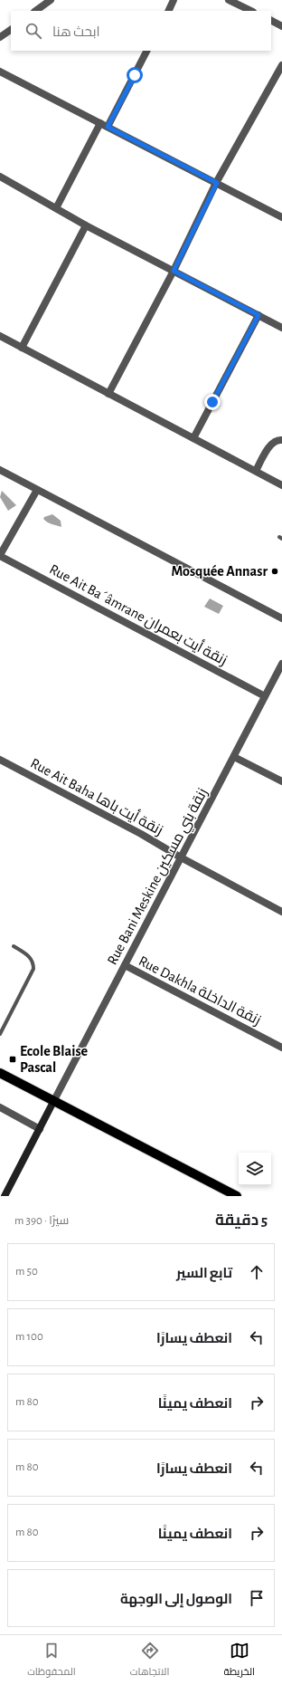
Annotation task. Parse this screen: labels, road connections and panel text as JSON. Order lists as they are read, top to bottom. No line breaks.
{"streets":{"street":["Rue Ait Ba´âmrane زنقة أيت بعمران","Rue Ait Baha زنقة أيت باها","Rue Bani Meskine زنقة بني مسكين","Rue Dakhla زنقة الداخلة"]},"crossings":[["Rue Ait Ba´âmrane زنقة أيت بعمران","Rue Bani Meskine زنقة بني مسكين"],["Rue Ait Baha زنقة أيت باها","Rue Bani Meskine زنقة بني مسكين"],["Rue Bani Meskine زنقة بني مسكين","Rue Dakhla زنقة الداخلة"]],"places":{"other":["Mosquée Annasr"],"transit":["Ecole Blaise Pascal"]},"page":{"search":"ابحث هنا","heading":["5 دقيقة","سيرًا · 390 m"],"list":[["تابع السير","50 m"],["انعطف يسارًا","100 m"],["انعطف يمينًا","80 m"],["انعطف يسارًا","80 m"],["انعطف يمينًا","80 m"],"الوصول إلى الوجهة"],"nav":["الخريطة","الاتجاهات","المحفوظات"]}}
